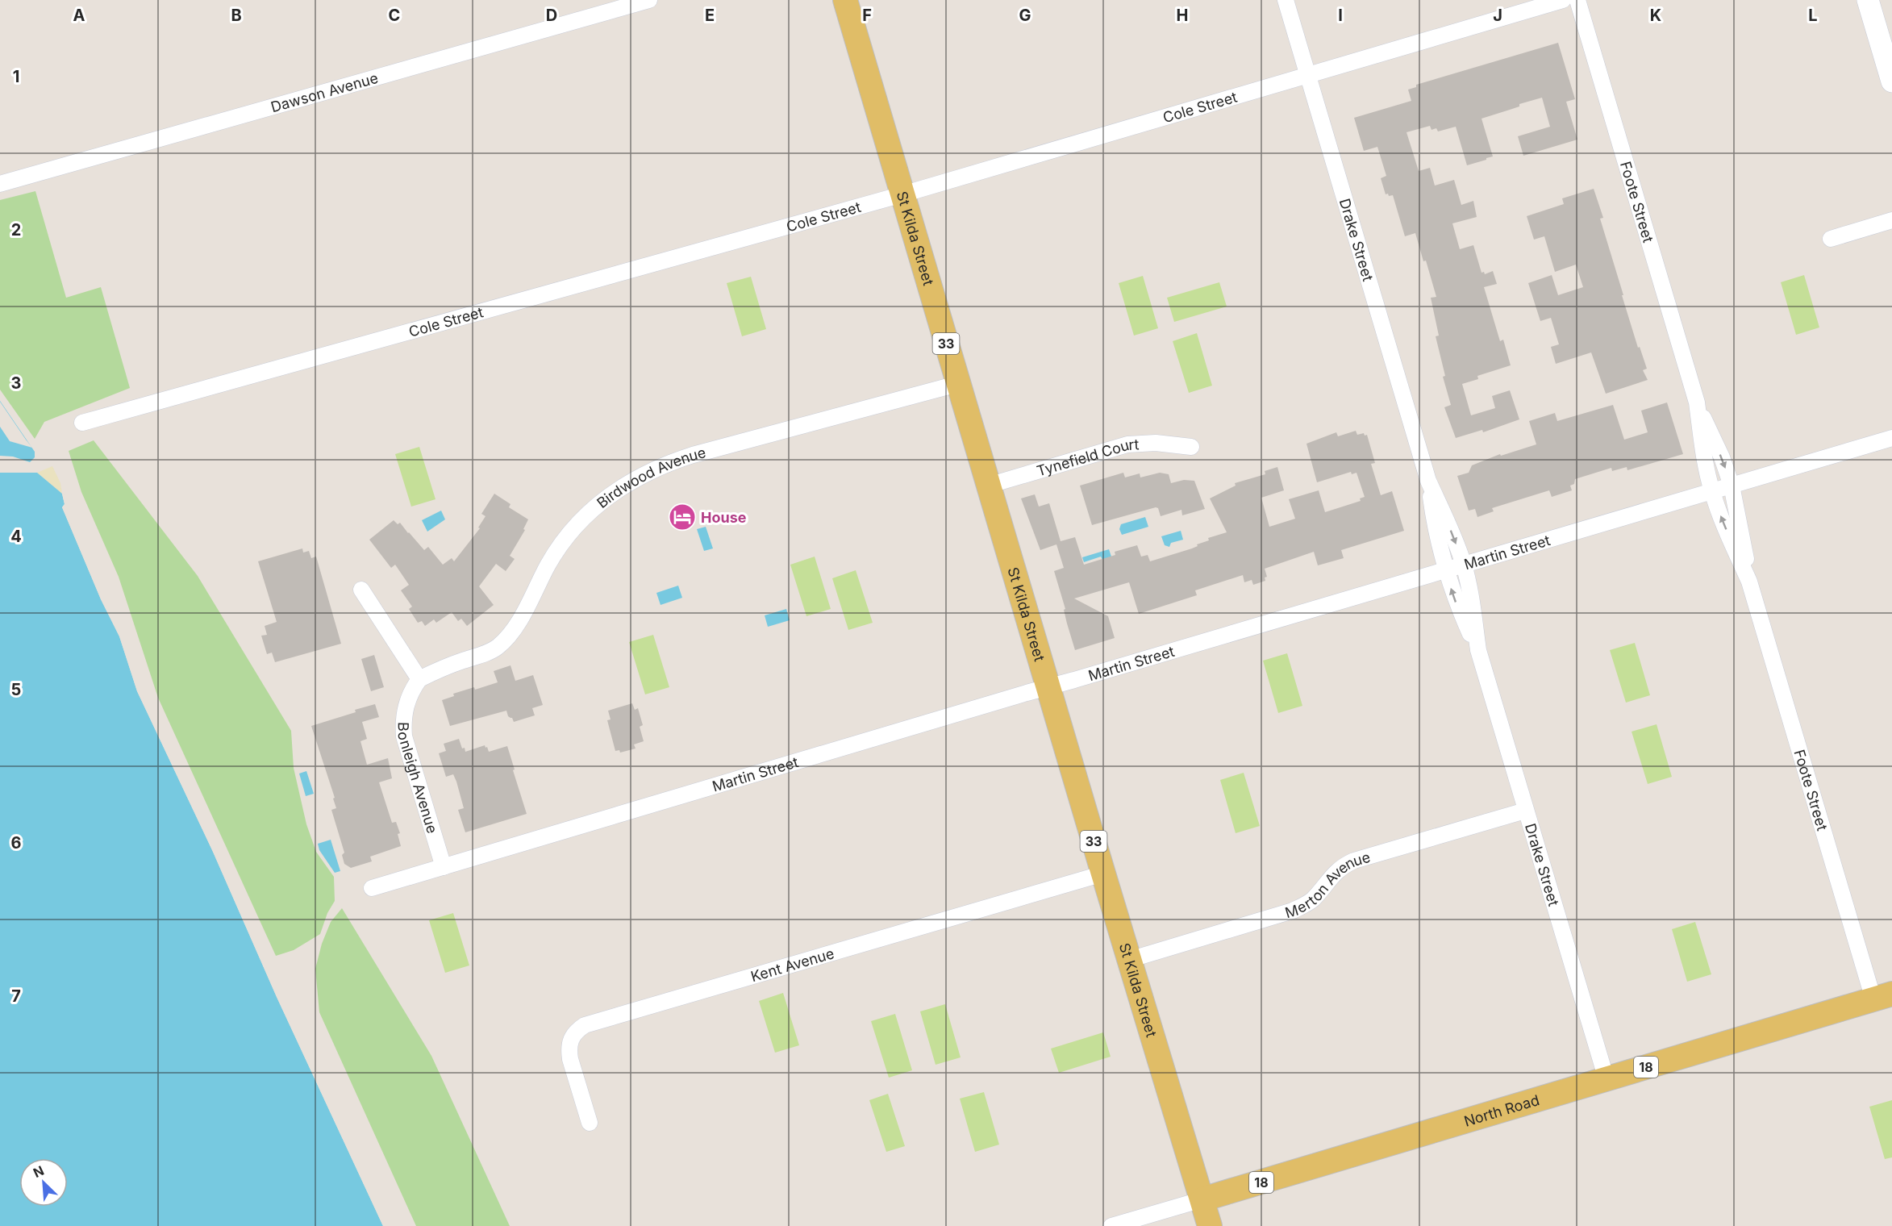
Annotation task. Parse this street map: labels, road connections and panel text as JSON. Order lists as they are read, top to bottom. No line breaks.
{"streets":{"main road":["St Kilda Street","33","18","North Road"],"street":["Dawson Avenue","Cole Street","Foote Street","Drake Street","Tynefield Court","Birdwood Avenue","Martin Street","Bonleigh Avenue","Merton Avenue","Kent Avenue"]},"crossings":[["Cole Street","St Kilda Street"],["Cole Street","Drake Street"],["Foote Street","Martin Street"],["Foote Street","North Road"],["St Kilda Street","Tynefield Court"],["St Kilda Street","Birdwood Avenue"],["St Kilda Street","Martin Street"],["St Kilda Street","Merton Avenue"],["St Kilda Street","Kent Avenue"],["St Kilda Street","North Road"],["Drake Street","Martin Street"],["Drake Street","Merton Avenue"],["Drake Street","North Road"],["Birdwood Avenue","Bonleigh Avenue"],["Martin Street","Bonleigh Avenue"]],"places":{"hotel":["House"]},"north":"top left","grid":{"columns":["A","B","C","D","E","F","G","H","I","J","K","L"],"rows":["1","2","3","4","5","6","7"]}}
